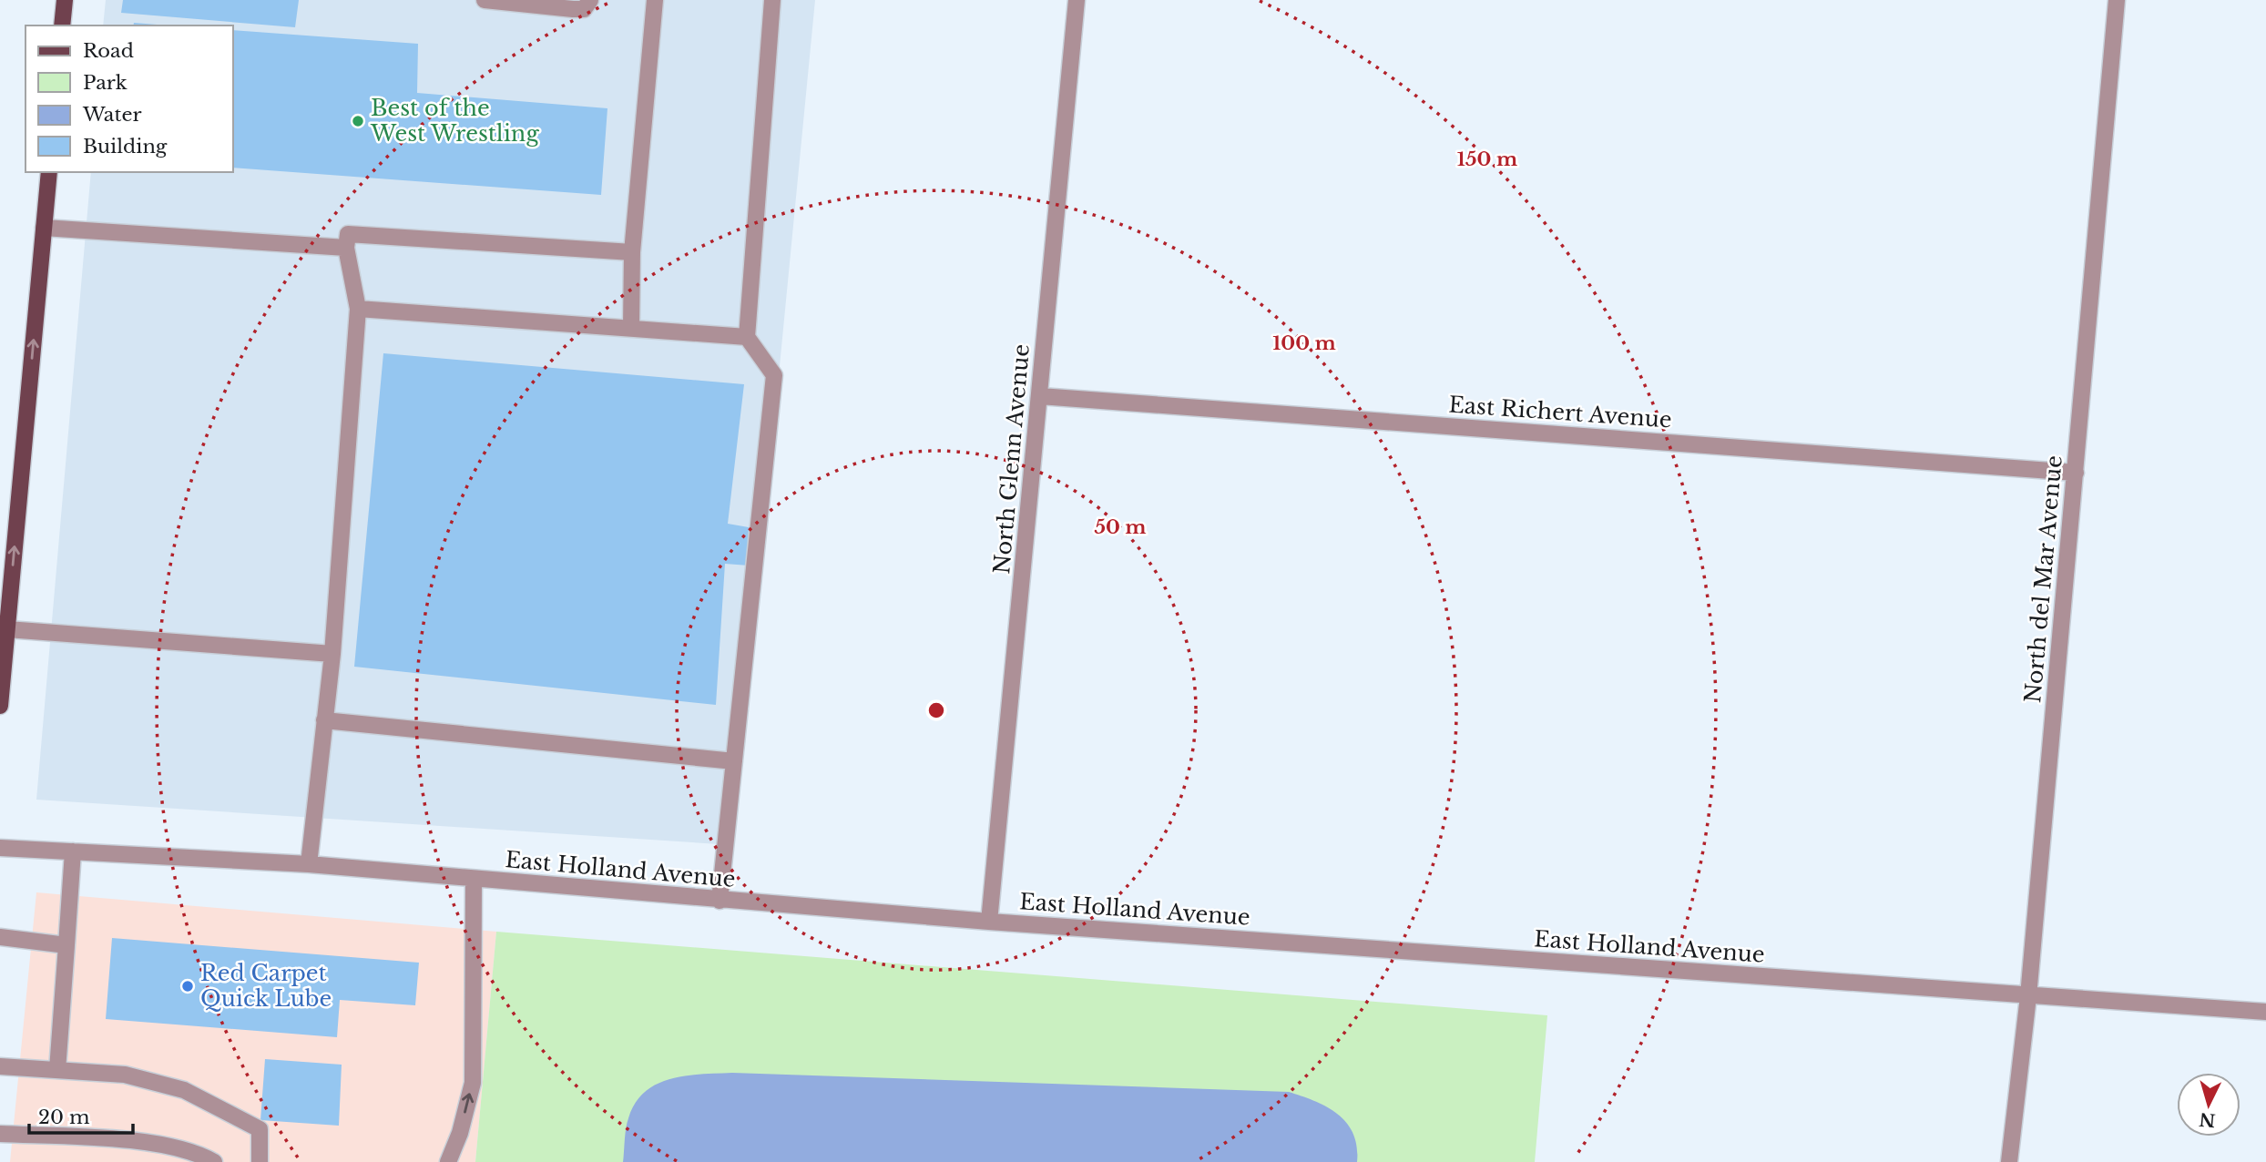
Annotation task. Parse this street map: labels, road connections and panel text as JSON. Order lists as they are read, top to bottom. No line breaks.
{"streets":{"street":["East Richert Avenue","North Glenn Avenue","North del Mar Avenue","East Holland Avenue"]},"crossings":[["East Richert Avenue","North Glenn Avenue"],["East Richert Avenue","North del Mar Avenue"],["North Glenn Avenue","East Holland Avenue"],["North del Mar Avenue","East Holland Avenue"]],"places":["Best of the West Wrestling","Red Carpet Quick Lube"],"legend":["Road","Park","Water","Building"],"scale_bar":"20 m","north":"bottom","rings":["150 m","100 m","50 m"]}
